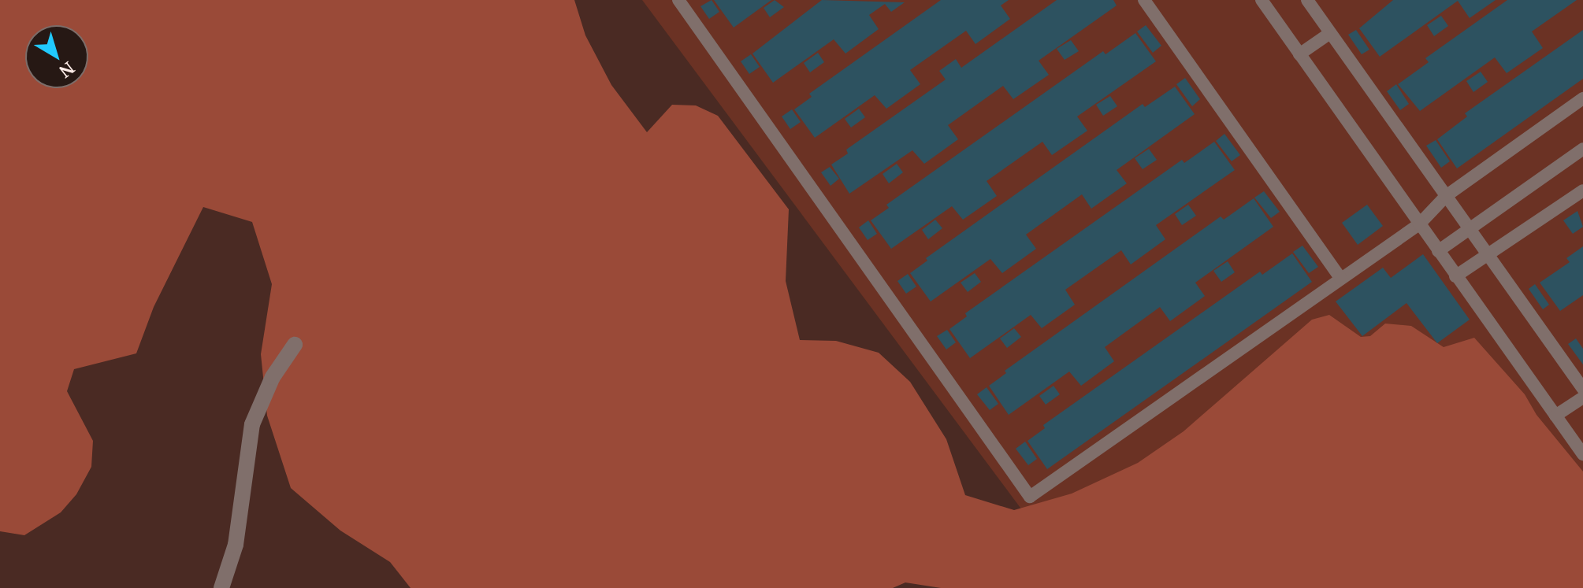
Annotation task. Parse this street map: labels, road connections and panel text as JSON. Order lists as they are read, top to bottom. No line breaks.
{"north":"bottom right"}
